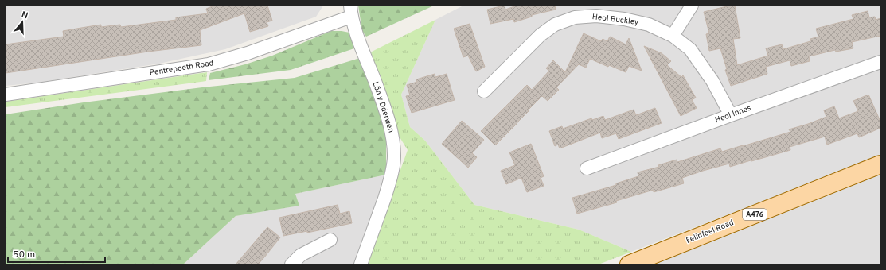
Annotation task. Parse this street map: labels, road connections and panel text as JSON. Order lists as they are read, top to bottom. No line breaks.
{"streets":{"main road":["A476","Felinfoel Road"],"street":["Heol Buckley","Pentrepoeth Road","Lôn y Dderwen","Heol Innes"]},"crossings":[["Heol Buckley","Heol Innes"],["Pentrepoeth Road","Lôn y Dderwen"]],"scale_bar":"50 m","north":"top"}
